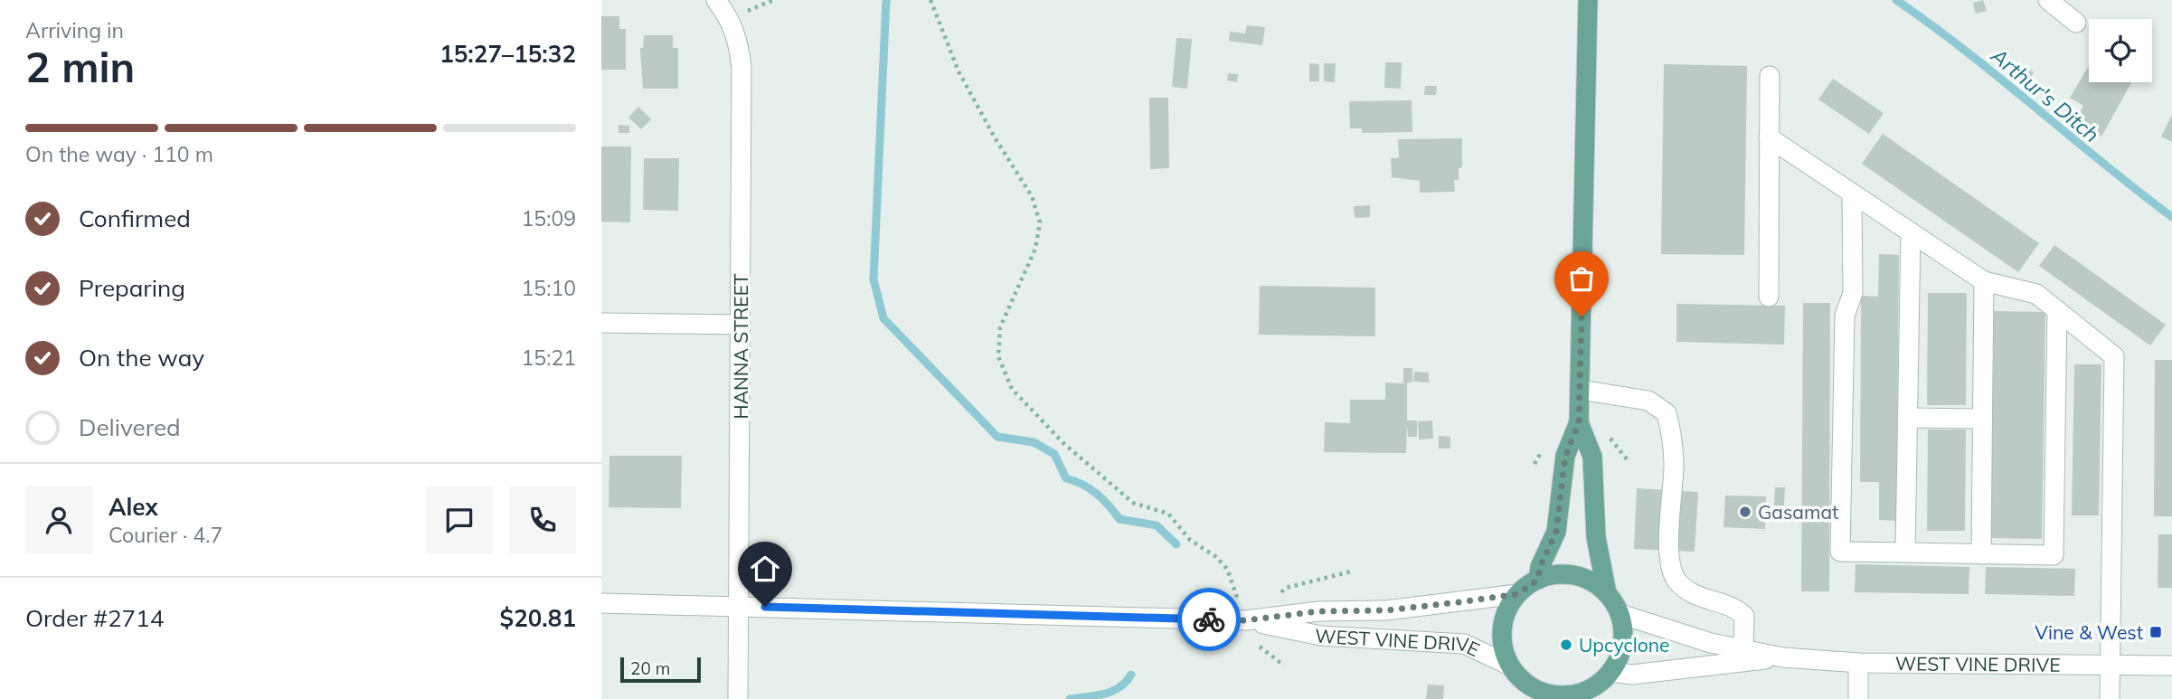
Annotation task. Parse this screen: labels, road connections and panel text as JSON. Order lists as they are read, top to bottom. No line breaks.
{"streets":{"street":["HANNA STREET","WEST VINE DRIVE"]},"crossings":[["HANNA STREET","WEST VINE DRIVE"]],"water":["Arthur's Ditch"],"places":{"other":["Gasamat","Upcyclone"],"transit":["Vine & West"]},"scale_bar":"20 m","page":{"heading":["2 min","Arriving in","15:27–15:32"],"panel":["Alex","Courier · 4.7","Order #2714","$20.81"],"bar":"On the way · 110 m","list":[["Confirmed","15:09"],["Preparing","15:10"],["On the way","15:21"],"Delivered"],"scale":"20 m"}}
